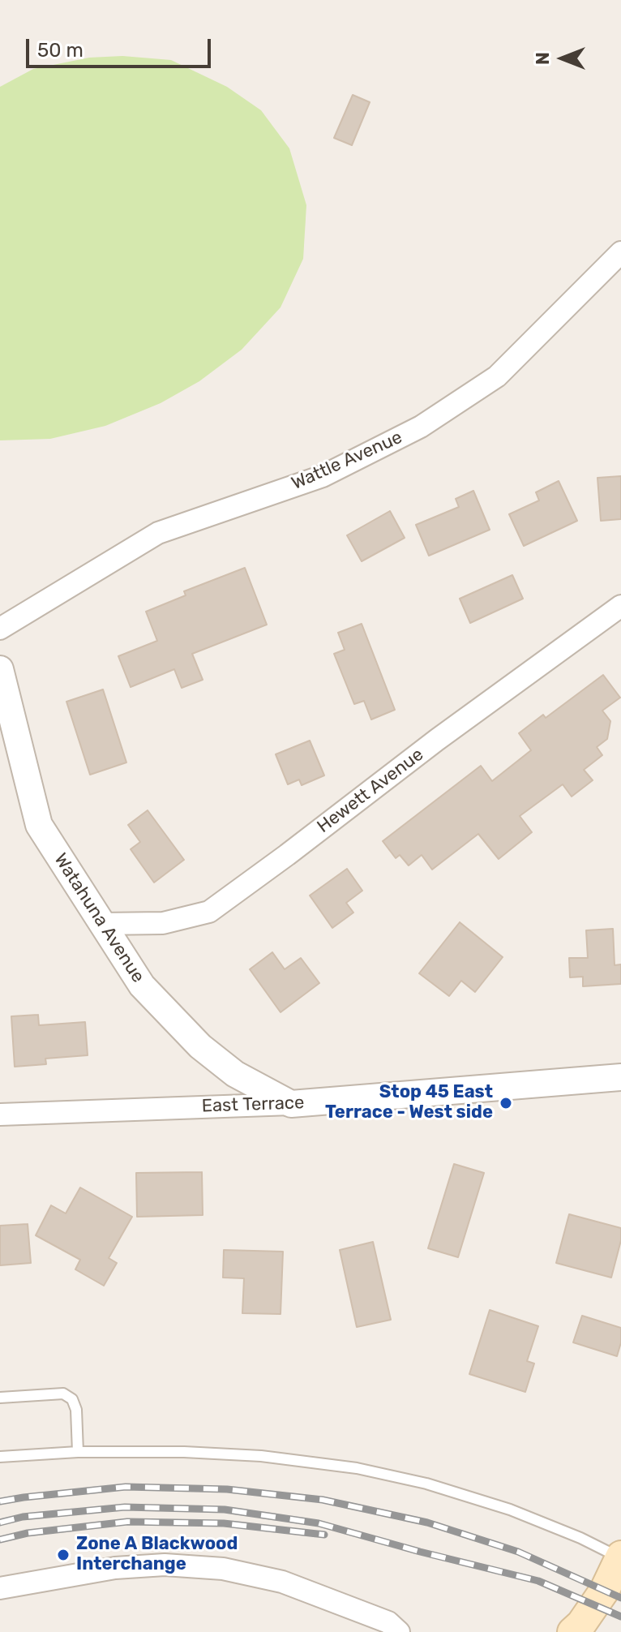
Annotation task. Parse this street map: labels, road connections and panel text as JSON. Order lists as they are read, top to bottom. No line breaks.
{"streets":{"street":["Wattle Avenue","Hewett Avenue","Watahuna Avenue","East Terrace"]},"crossings":[["Hewett Avenue","Watahuna Avenue"],["Watahuna Avenue","East Terrace"]],"places":["Stop 45 East Terrace - West side","Zone A Blackwood Interchange"],"scale_bar":"50 m","north":"left"}
